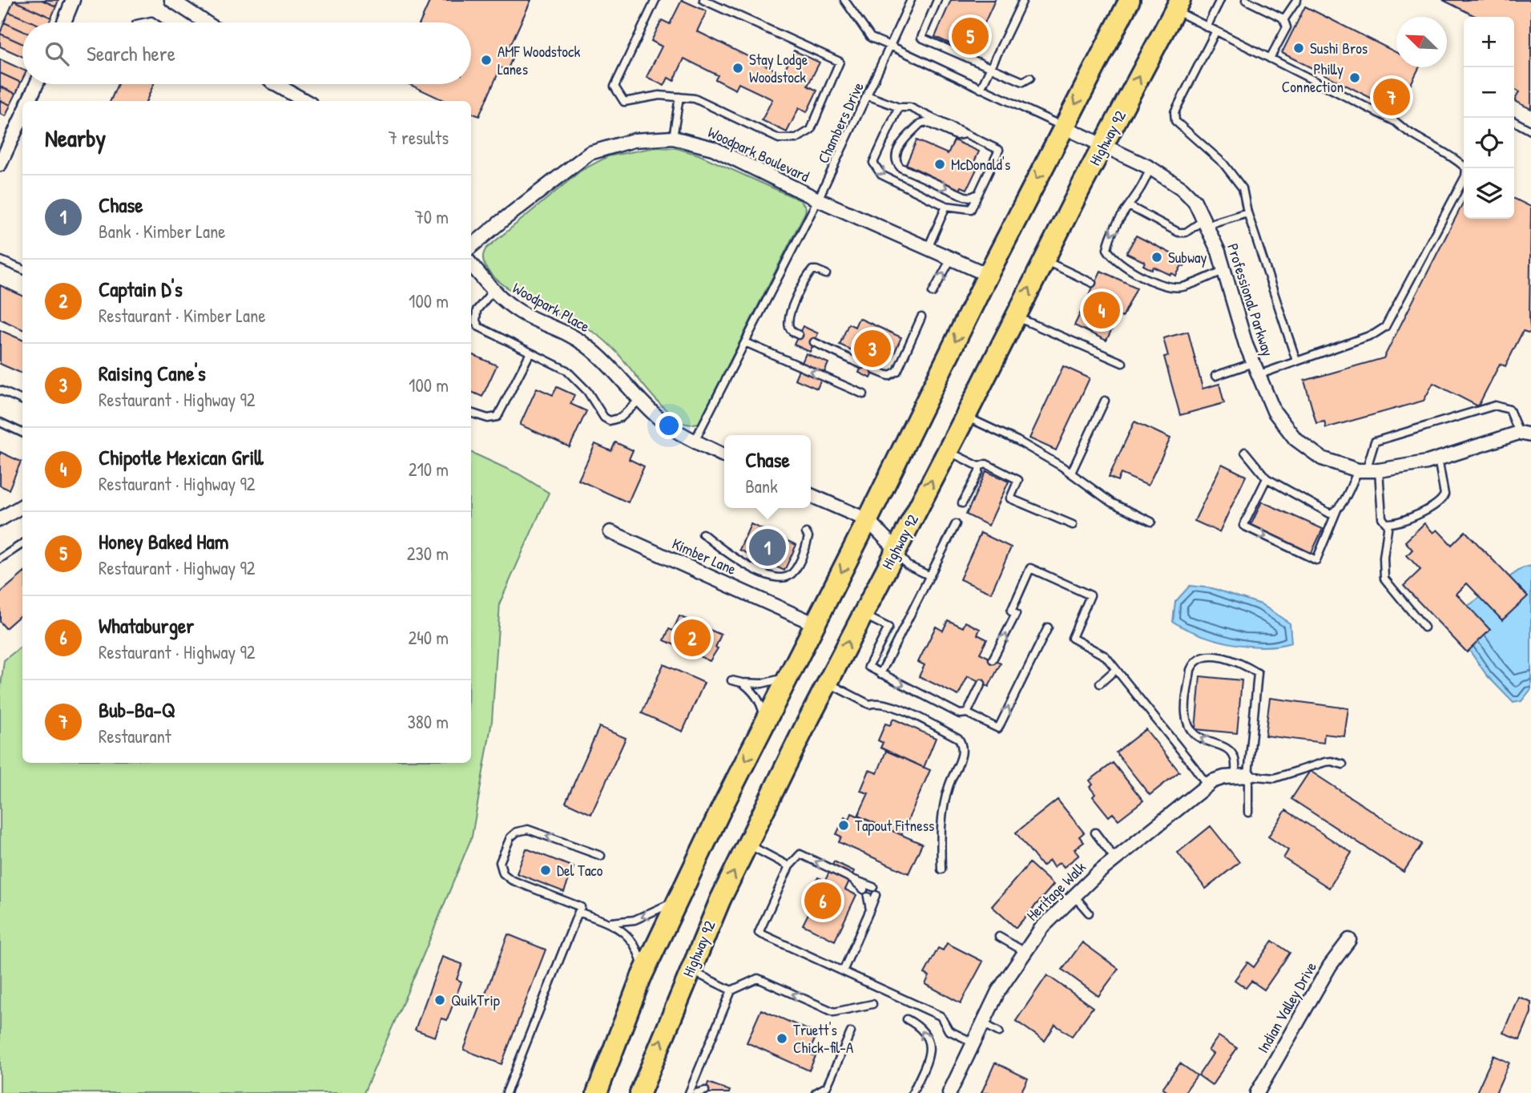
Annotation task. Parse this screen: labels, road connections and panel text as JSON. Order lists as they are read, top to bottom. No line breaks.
{"streets":{"main road":["Highway 92"],"street":["Woodpark Boulevard","Professional Parkway","Woodpark Place","Kimber Lane","Heritage Walk","Indian Valley Drive"],"lane":["Chambers Drive"]},"crossings":[["Chambers Drive","Woodpark Boulevard"],["Chambers Drive","Woodpark Place"],["Highway 92","Professional Parkway"]],"places":["Sushi Bros","AMF Woodstock Lanes","Stay Lodge Woodstock","Philly Connection","McDonald's","Subway","Tapout Fitness","Del Taco","QuikTrip","Truett's Chick-fil-A"],"north":"top left","page":{"pins":["5","7","4","3","1","2","6"],"map_buttons":["+","−"],"search":"Search here","heading":["Nearby","7 results"],"list":[{"mark":"1","name":"Chase","note":"Bank · Kimber Lane","value":"70 m"},{"mark":"2","name":"Captain D's","note":"Restaurant · Kimber Lane","value":"100 m"},{"mark":"3","name":"Raising Cane's","note":"Restaurant · Highway 92","value":"100 m"},{"mark":"4","name":"Chipotle Mexican Grill","note":"Restaurant · Highway 92","value":"210 m"},{"mark":"5","name":"Honey Baked Ham","note":"Restaurant · Highway 92","value":"230 m"},{"mark":"6","name":"Whataburger","note":"Restaurant · Highway 92","value":"240 m"},{"mark":"7","name":"Bub-Ba-Q","note":"Restaurant","value":"380 m"}],"popup":["Chase","Bank"]}}
